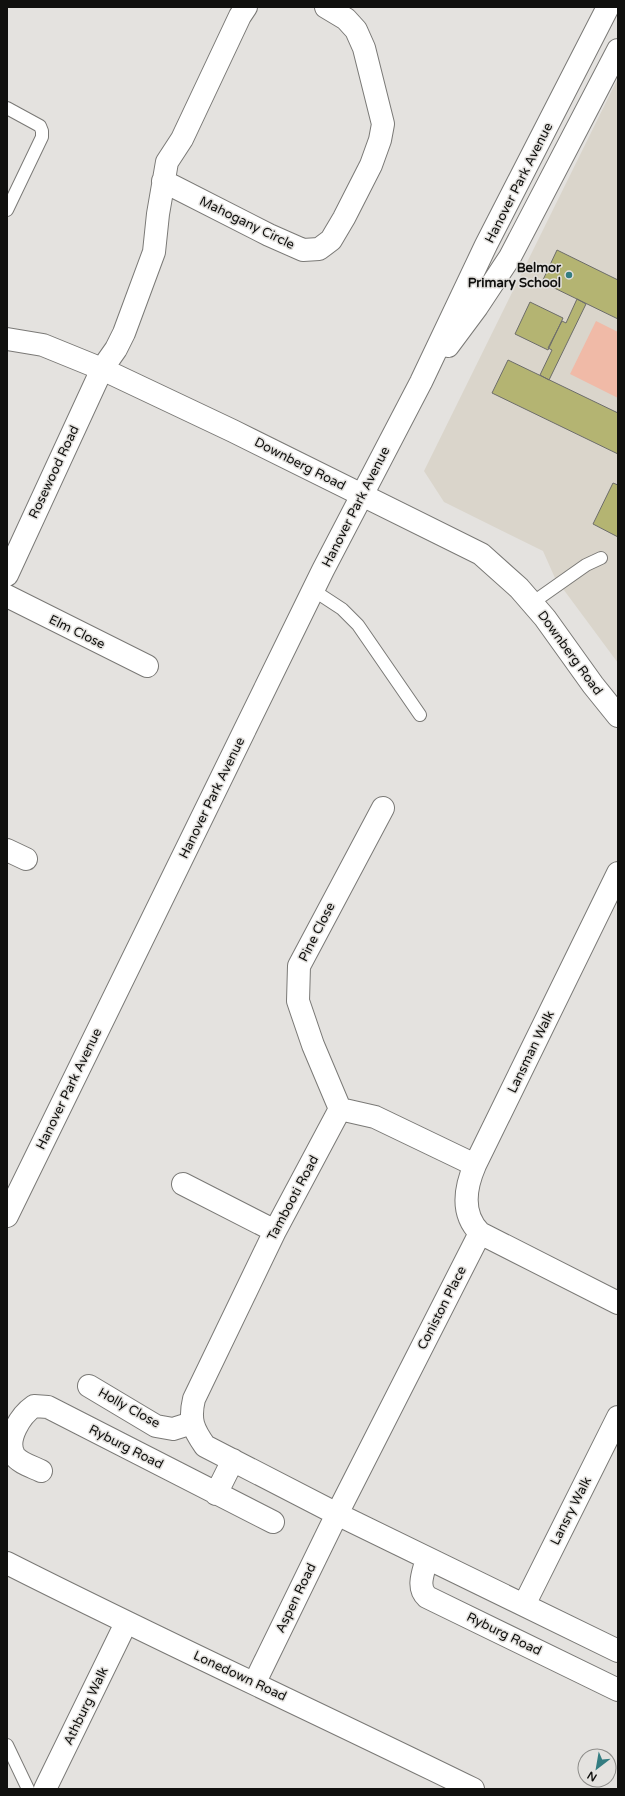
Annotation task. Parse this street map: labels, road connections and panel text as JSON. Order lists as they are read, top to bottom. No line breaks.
{"streets":{"street":["Hanover Park Avenue","Mahogany Circle","Downberg Road","Rosewood Road","Elm Close","Pine Close","Lansman Walk","Tambooti Road","Coniston Place","Holly Close","Ryburg Road","Lansry Walk","Aspen Road","Lonedown Road","Athburg Walk"]},"crossings":[["Hanover Park Avenue","Downberg Road"],["Downberg Road","Rosewood Road"],["Pine Close","Tambooti Road"],["Lansman Walk","Coniston Place"],["Tambooti Road","Holly Close"],["Coniston Place","Aspen Road"],["Aspen Road","Lonedown Road"],["Lonedown Road","Athburg Walk"]],"places":["Belmor Primary School"],"north":"bottom left"}
